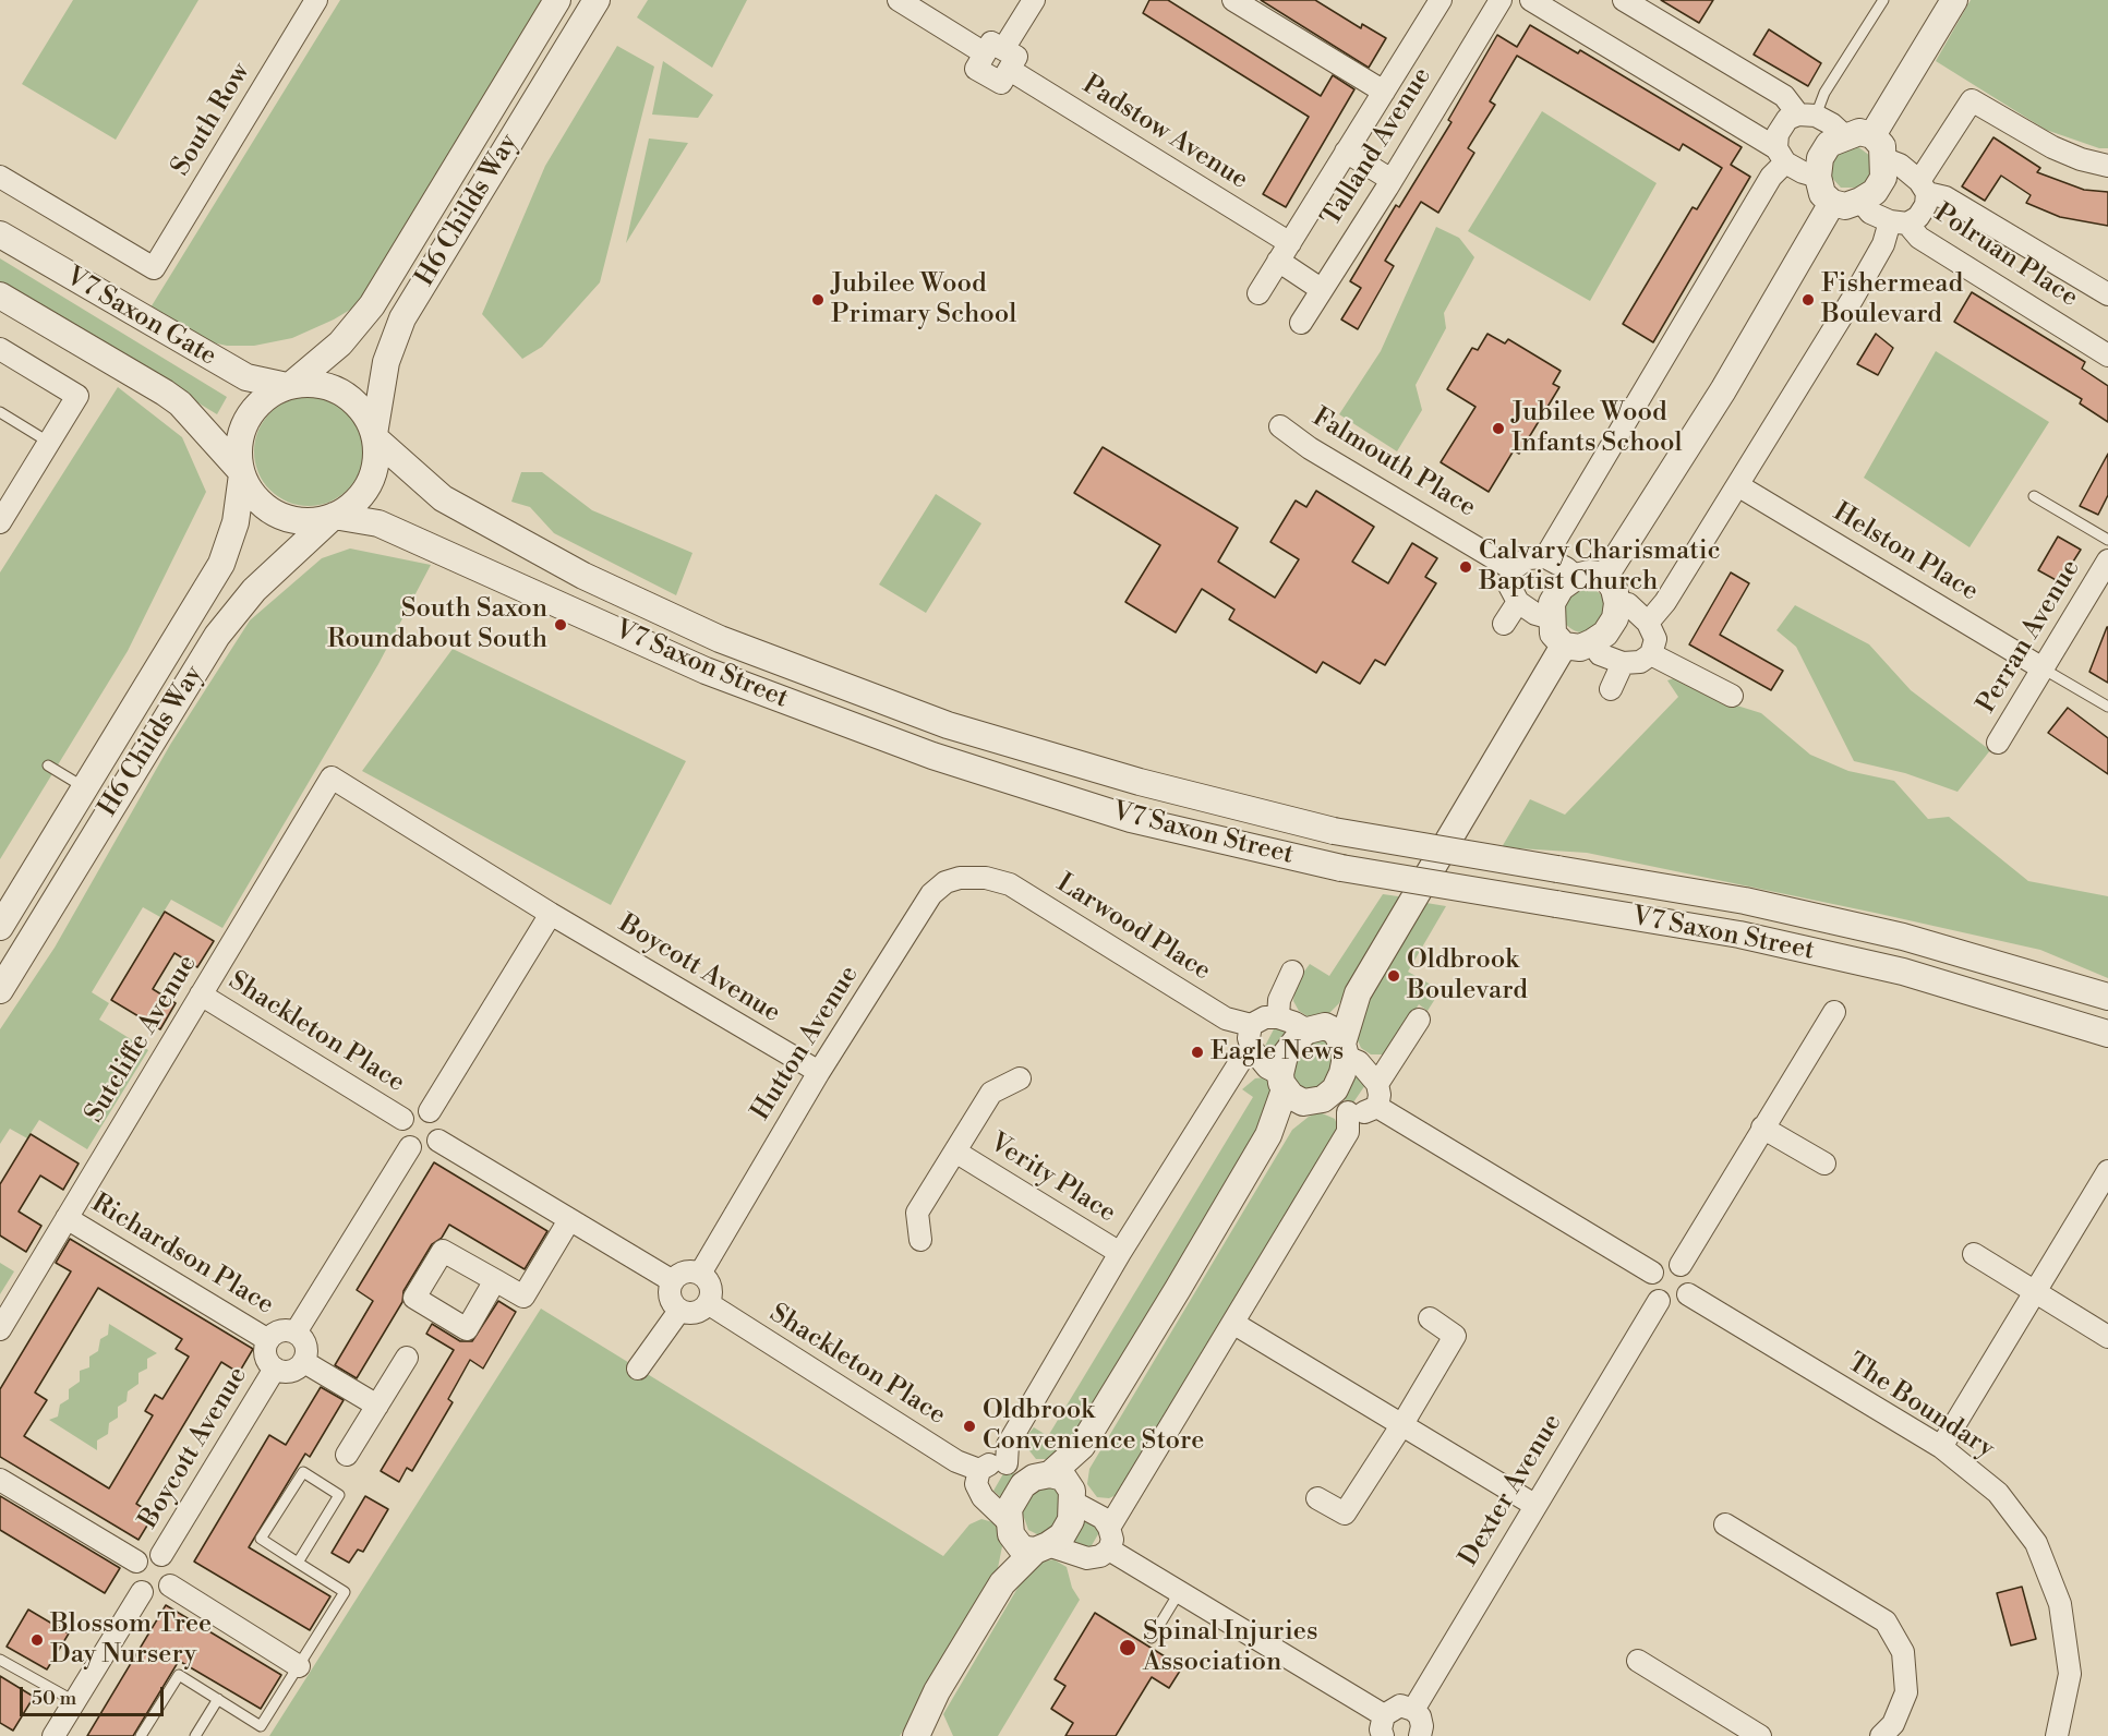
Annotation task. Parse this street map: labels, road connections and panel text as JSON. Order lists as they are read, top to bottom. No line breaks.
{"streets":{"street":["South Row","Padstow Avenue","Talland Avenue","H6 Childs Way","Polruan Place","V7 Saxon Gate","Falmouth Place","Helston Place","Perran Avenue","V7 Saxon Street","Larwood Place","Boycott Avenue","Shackleton Place","Sutcliffe Avenue","Hutton Avenue","Verity Place","Richardson Place","The Boundary","Dexter Avenue"]},"crossings":[["Padstow Avenue","Talland Avenue"],["H6 Childs Way","V7 Saxon Gate"],["H6 Childs Way","V7 Saxon Street"],["V7 Saxon Gate","V7 Saxon Street"],["Helston Place","Perran Avenue"],["Larwood Place","Hutton Avenue"],["Boycott Avenue","Sutcliffe Avenue"],["Boycott Avenue","Hutton Avenue"],["Boycott Avenue","Richardson Place"],["Shackleton Place","Sutcliffe Avenue"],["Shackleton Place","Hutton Avenue"],["Sutcliffe Avenue","Richardson Place"],["The Boundary","Dexter Avenue"]],"places":["Jubilee Wood Primary School","Fishermead Boulevard","Jubilee Wood Infants School","Calvary Charismatic Baptist Church","South Saxon Roundabout South","Oldbrook Boulevard","Eagle News","Oldbrook Convenience Store","Blossom Tree Day Nursery","Spinal Injuries Association"],"scale_bar":"50 m"}
